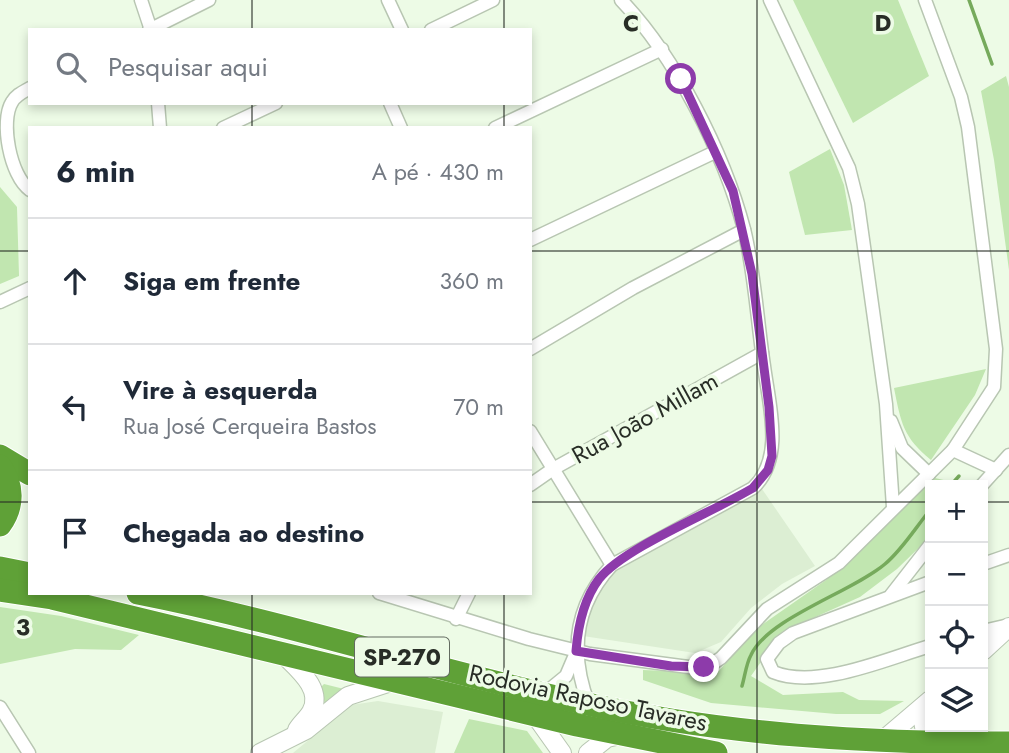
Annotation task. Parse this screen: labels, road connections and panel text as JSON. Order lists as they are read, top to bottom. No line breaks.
{"streets":{"highway":["SP-270","Rodovia Raposo Tavares"],"street":["Rua João Millam"]},"page":{"search":"Pesquisar aqui","heading":["6 min","A pé · 430 m"],"list":[["Siga em frente","360 m"],["Vire à esquerda","Rua José Cerqueira Bastos","70 m"],"Chegada ao destino"],"map_buttons":["+","−"]},"grid":{"columns":["C","D"],"rows":["3"]}}
